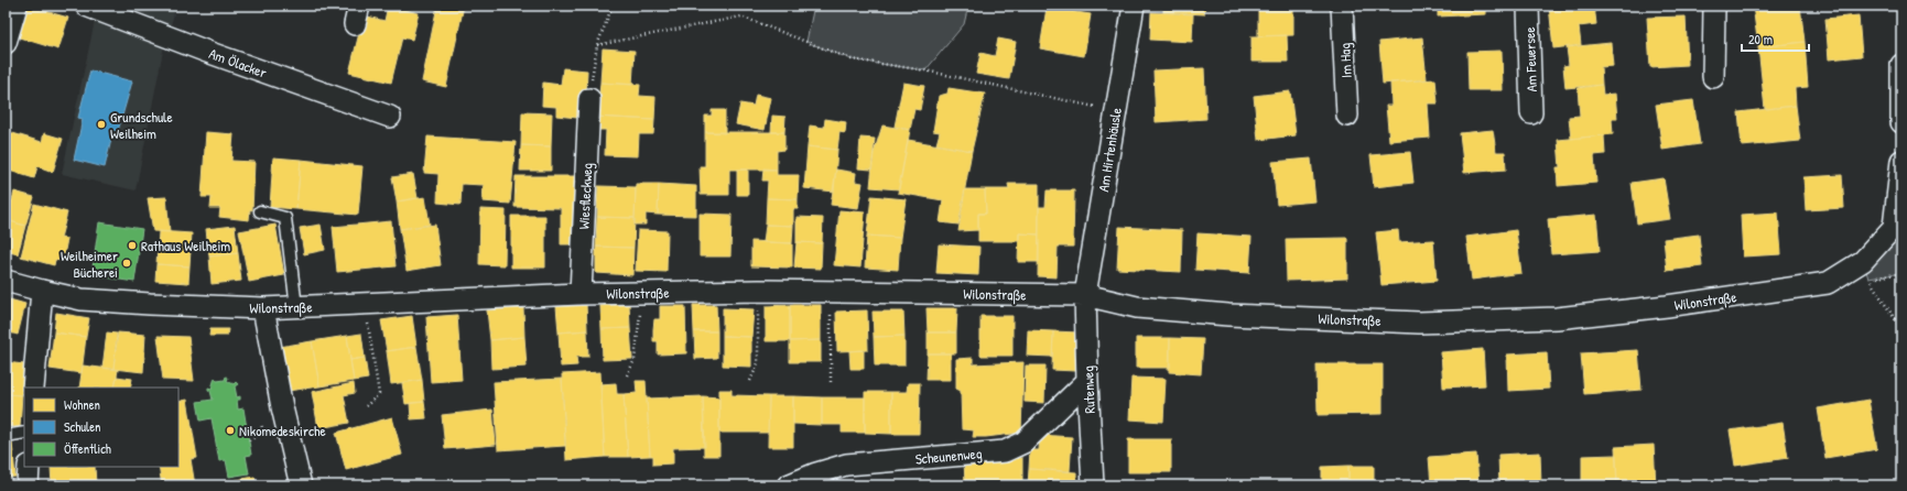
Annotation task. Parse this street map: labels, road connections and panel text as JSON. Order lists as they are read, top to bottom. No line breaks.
{"streets":{"street":["Am Feuersee","Im Hag","Am Ölacker","Am Hirtenhäusle","Wiesfleckweg","Wilonstraße","Rutenweg","Scheunenweg"]},"crossings":[["Am Hirtenhäusle","Wilonstraße"],["Am Hirtenhäusle","Rutenweg"],["Wiesfleckweg","Wilonstraße"],["Wilonstraße","Rutenweg"],["Rutenweg","Scheunenweg"]],"places":["Grundschule Weilheim","Rathaus Weilheim","Weilheimer Bücherei","Nikomedeskirche"],"legend":["Wohnen","Schulen","Öffentlich"],"scale_bar":"20 m"}
